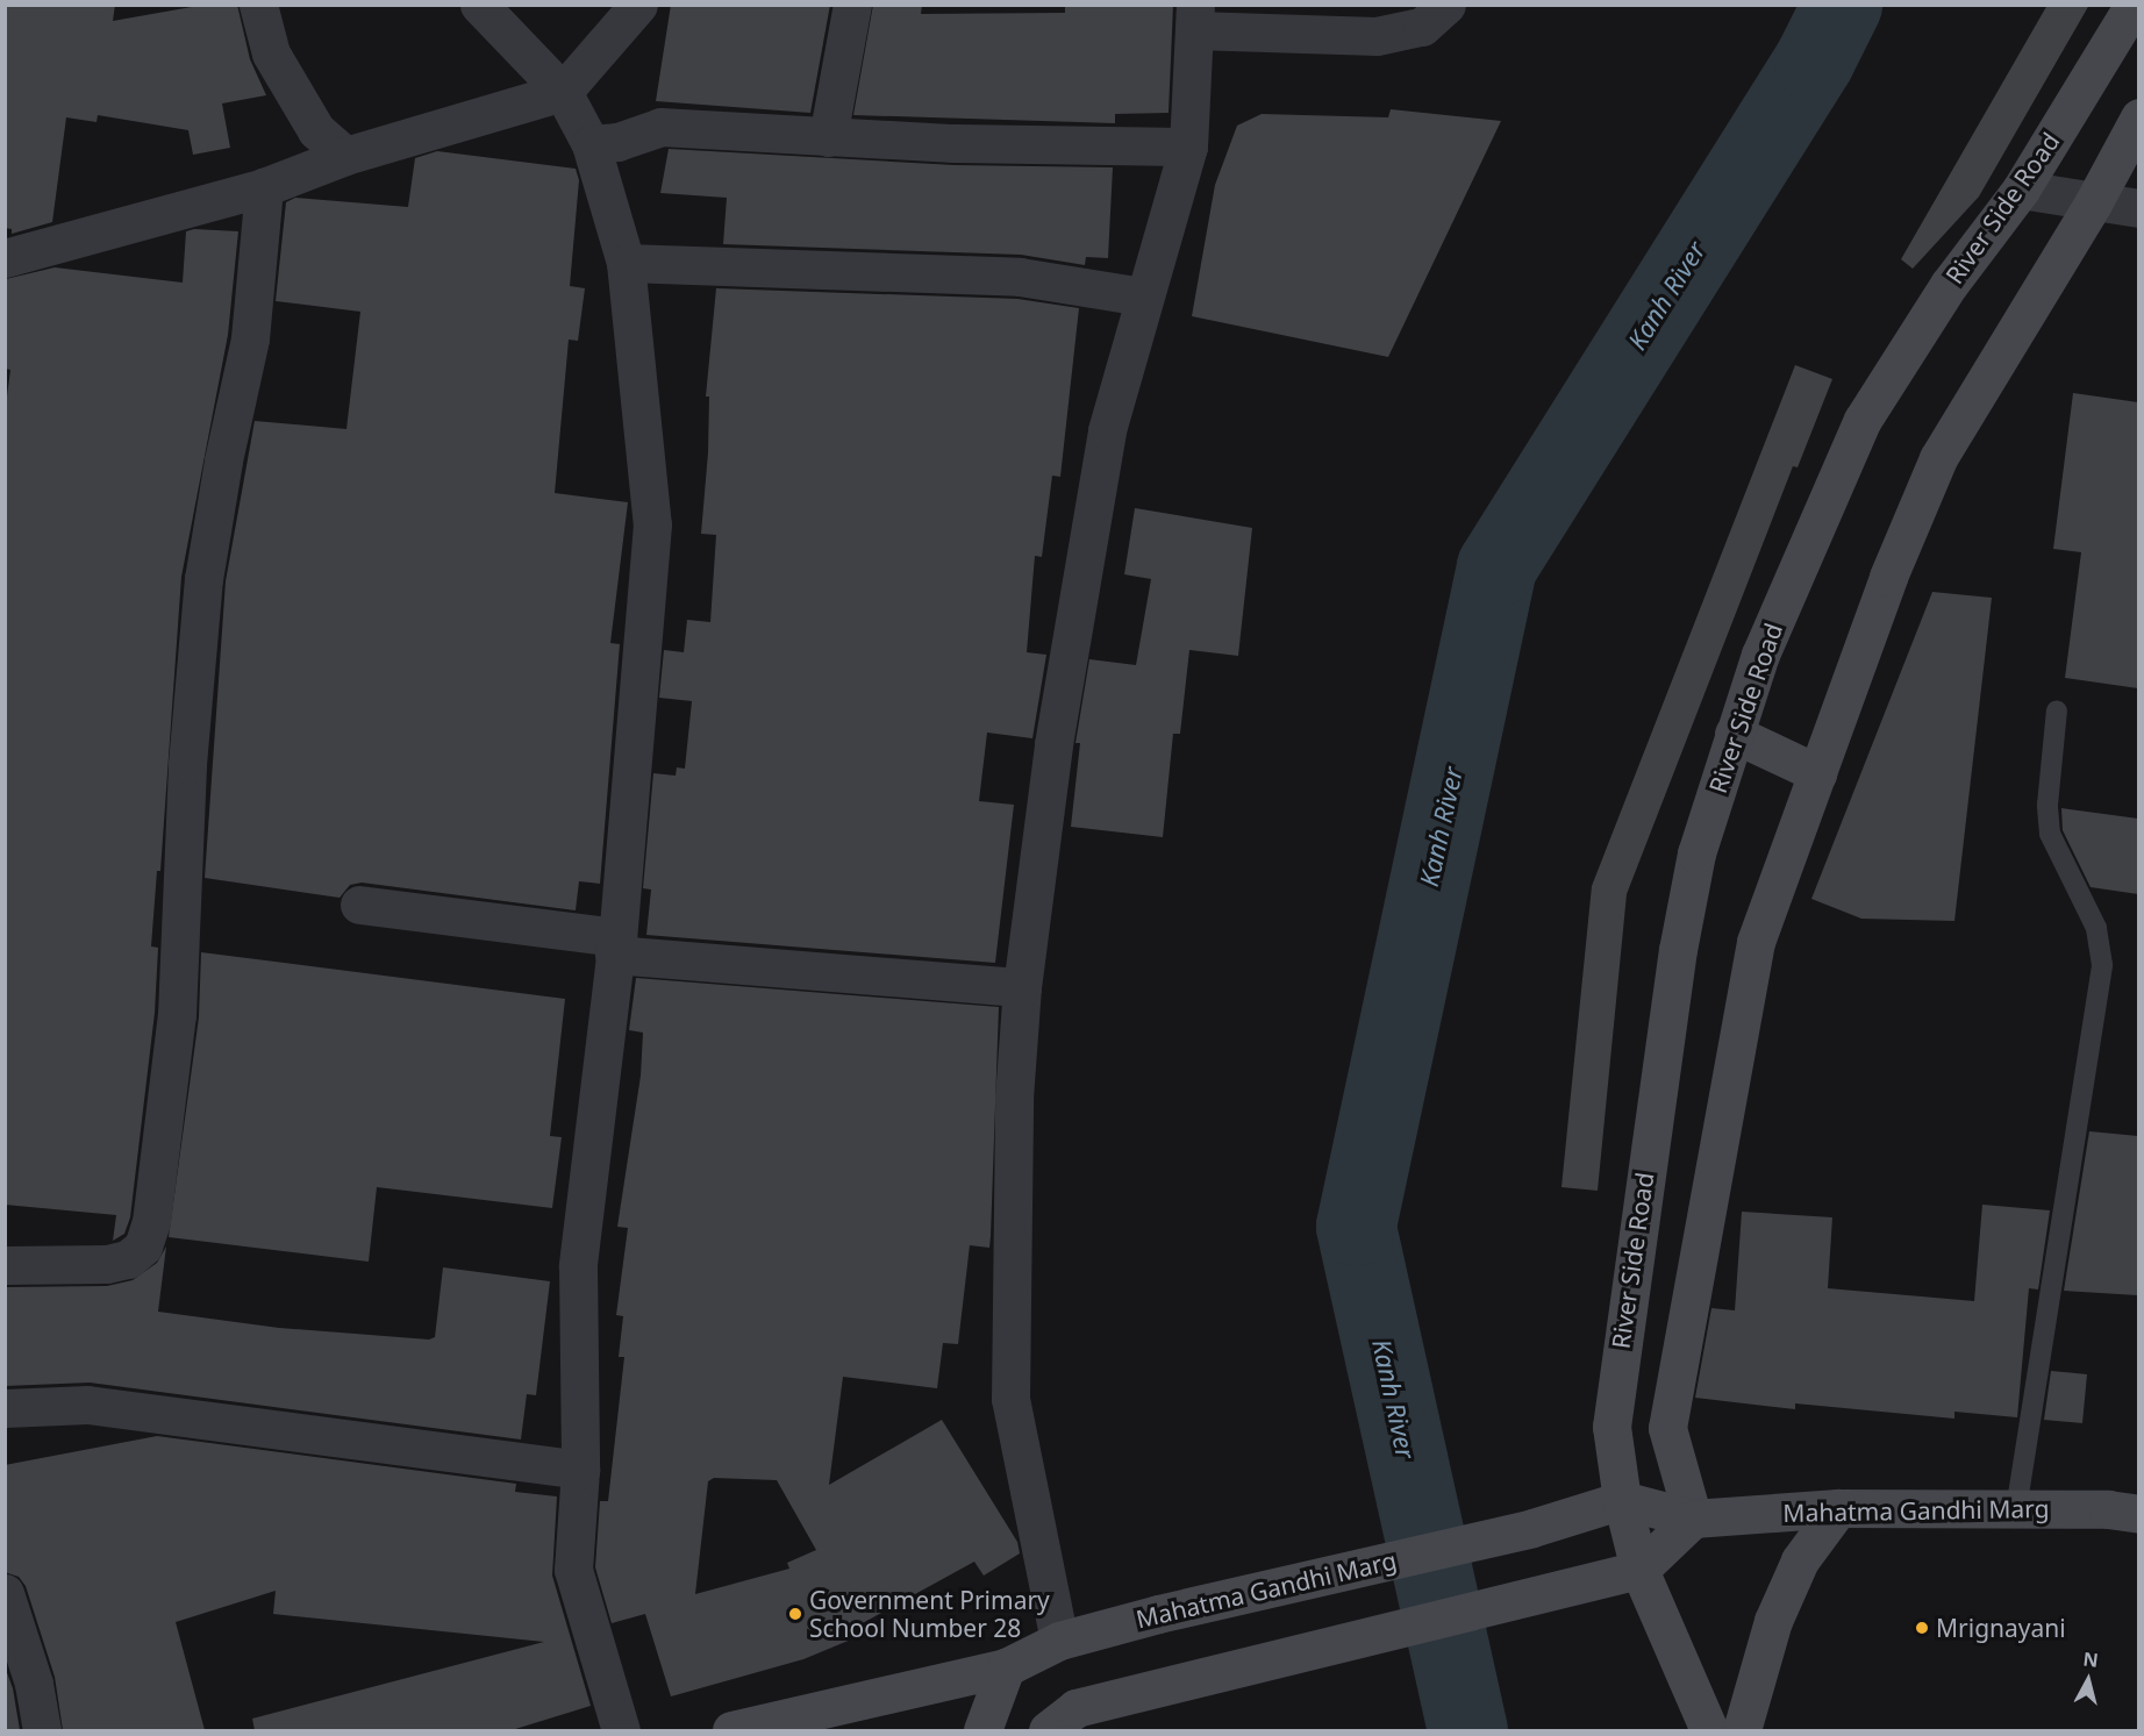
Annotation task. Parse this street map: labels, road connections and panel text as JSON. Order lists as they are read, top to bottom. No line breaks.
{"streets":{"main road":["River Side Road","Mahatma Gandhi Marg"]},"crossings":[["River Side Road","Mahatma Gandhi Marg"]],"water":["Kanh River"],"places":["Government Primary School Number 28","Mrignayani"],"north":"top"}
